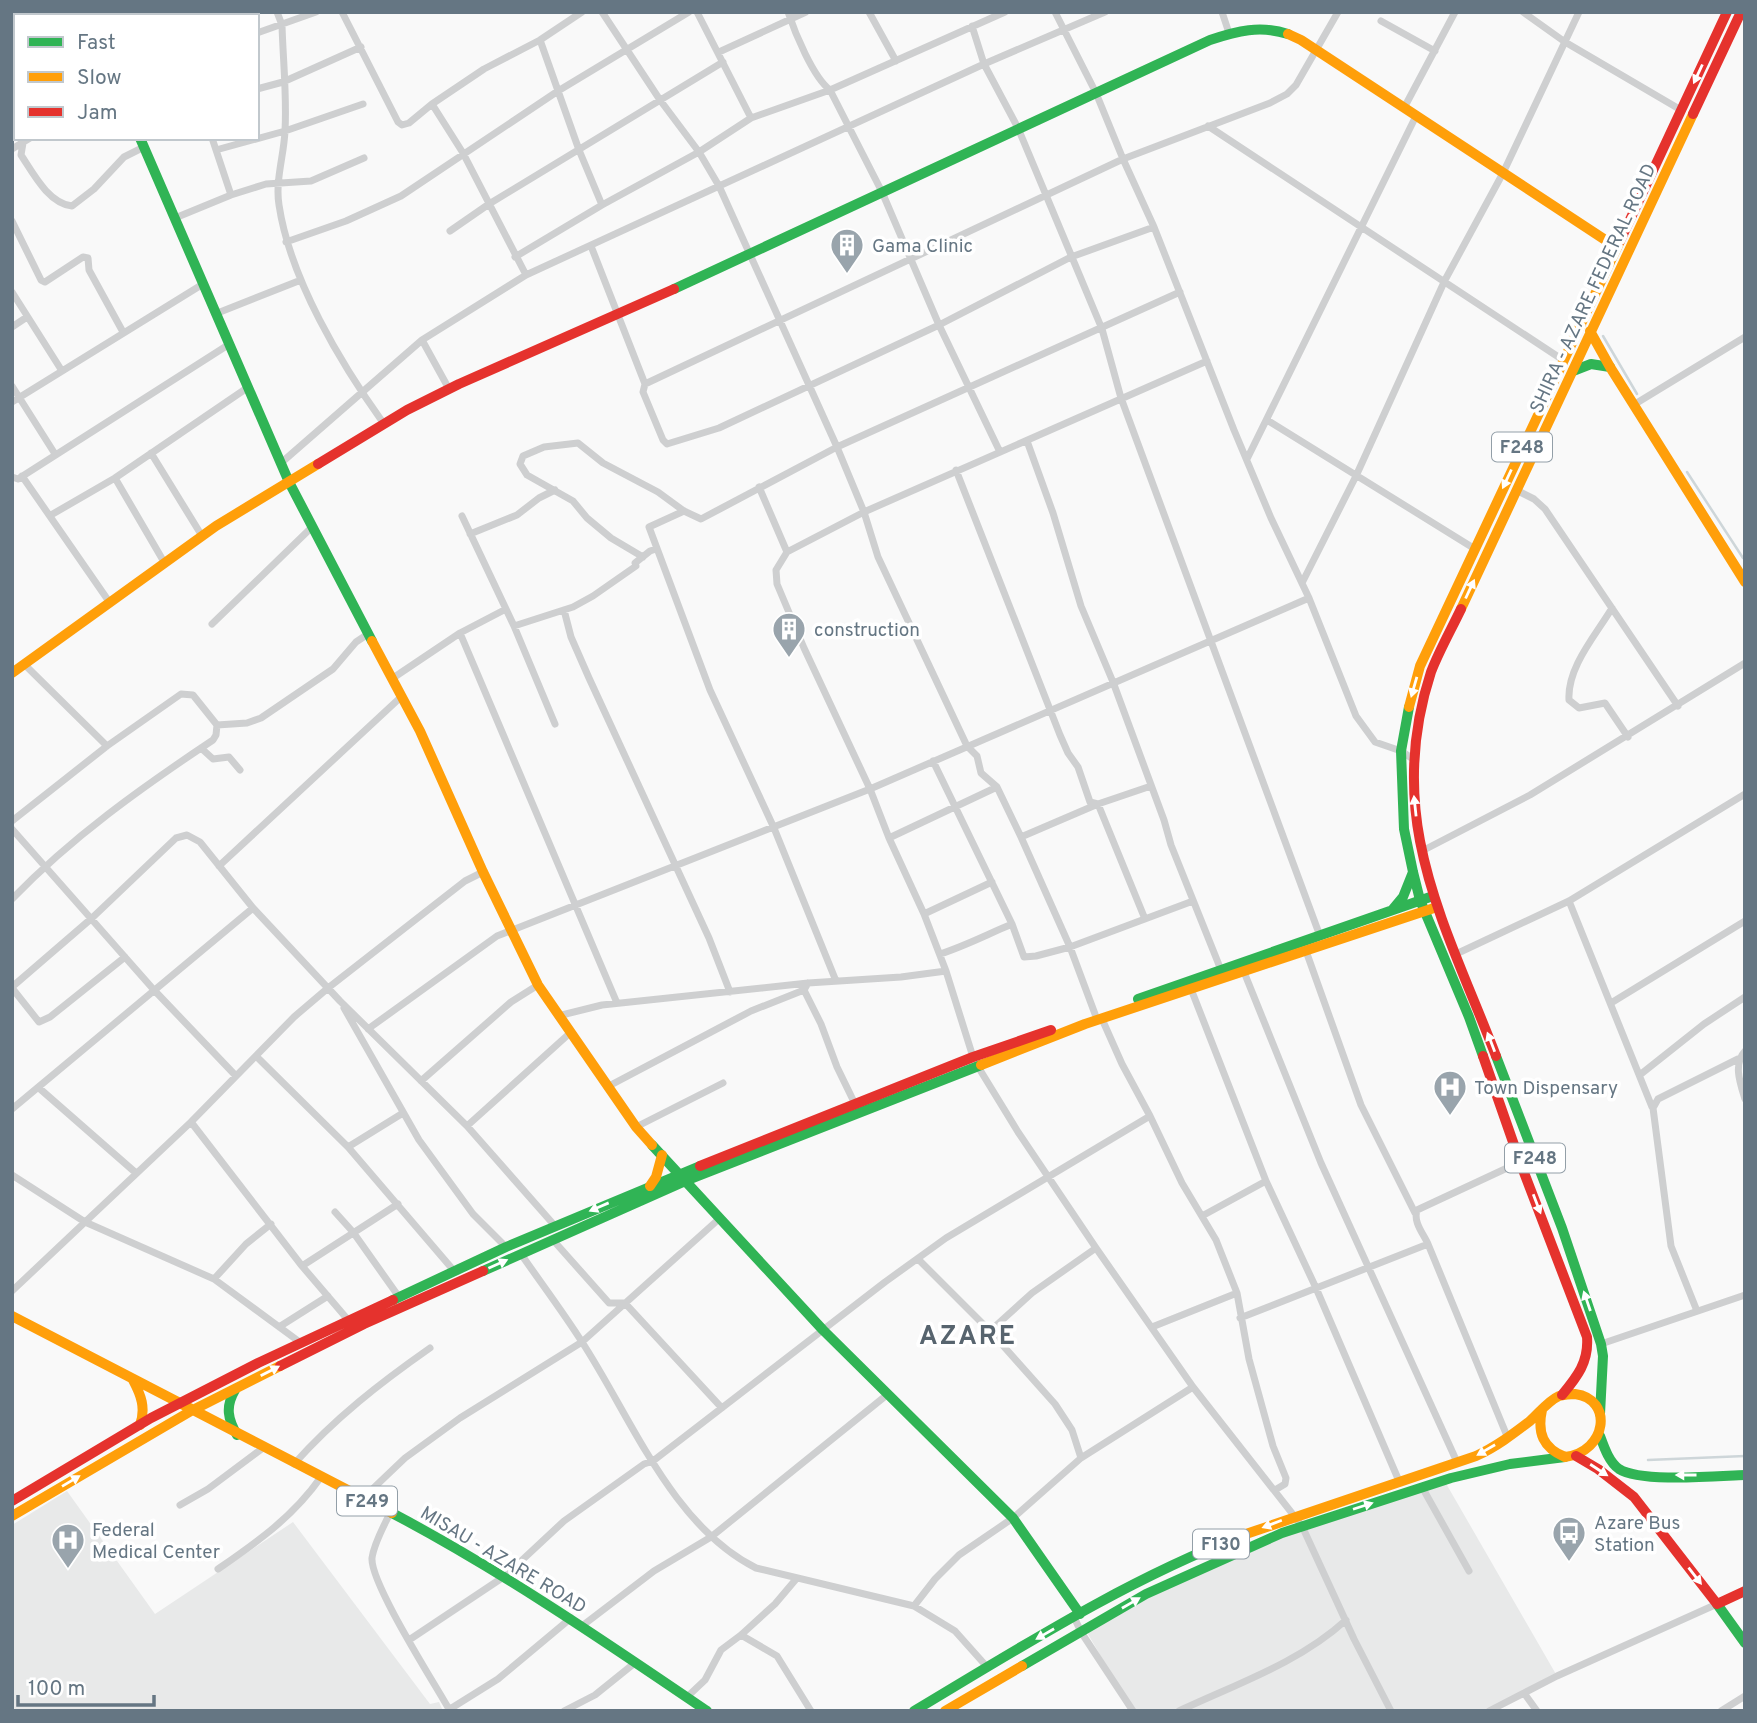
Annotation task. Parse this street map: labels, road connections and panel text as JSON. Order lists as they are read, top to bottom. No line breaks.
{"streets":{"main road":["SHIRA - AZARE FEDERAL ROAD","F248","F249","F130","MISAU - AZARE ROAD"]},"crossings":[["SHIRA - AZARE FEDERAL ROAD","F130"]],"districts":["AZARE"],"places":{"building":["Gama Clinic","construction"],"hospital":["Town Dispensary","Federal Medical Center"],"bus stop":["Azare Bus Station"]},"legend":["Fast","Slow","Jam"],"scale_bar":"100 m"}
